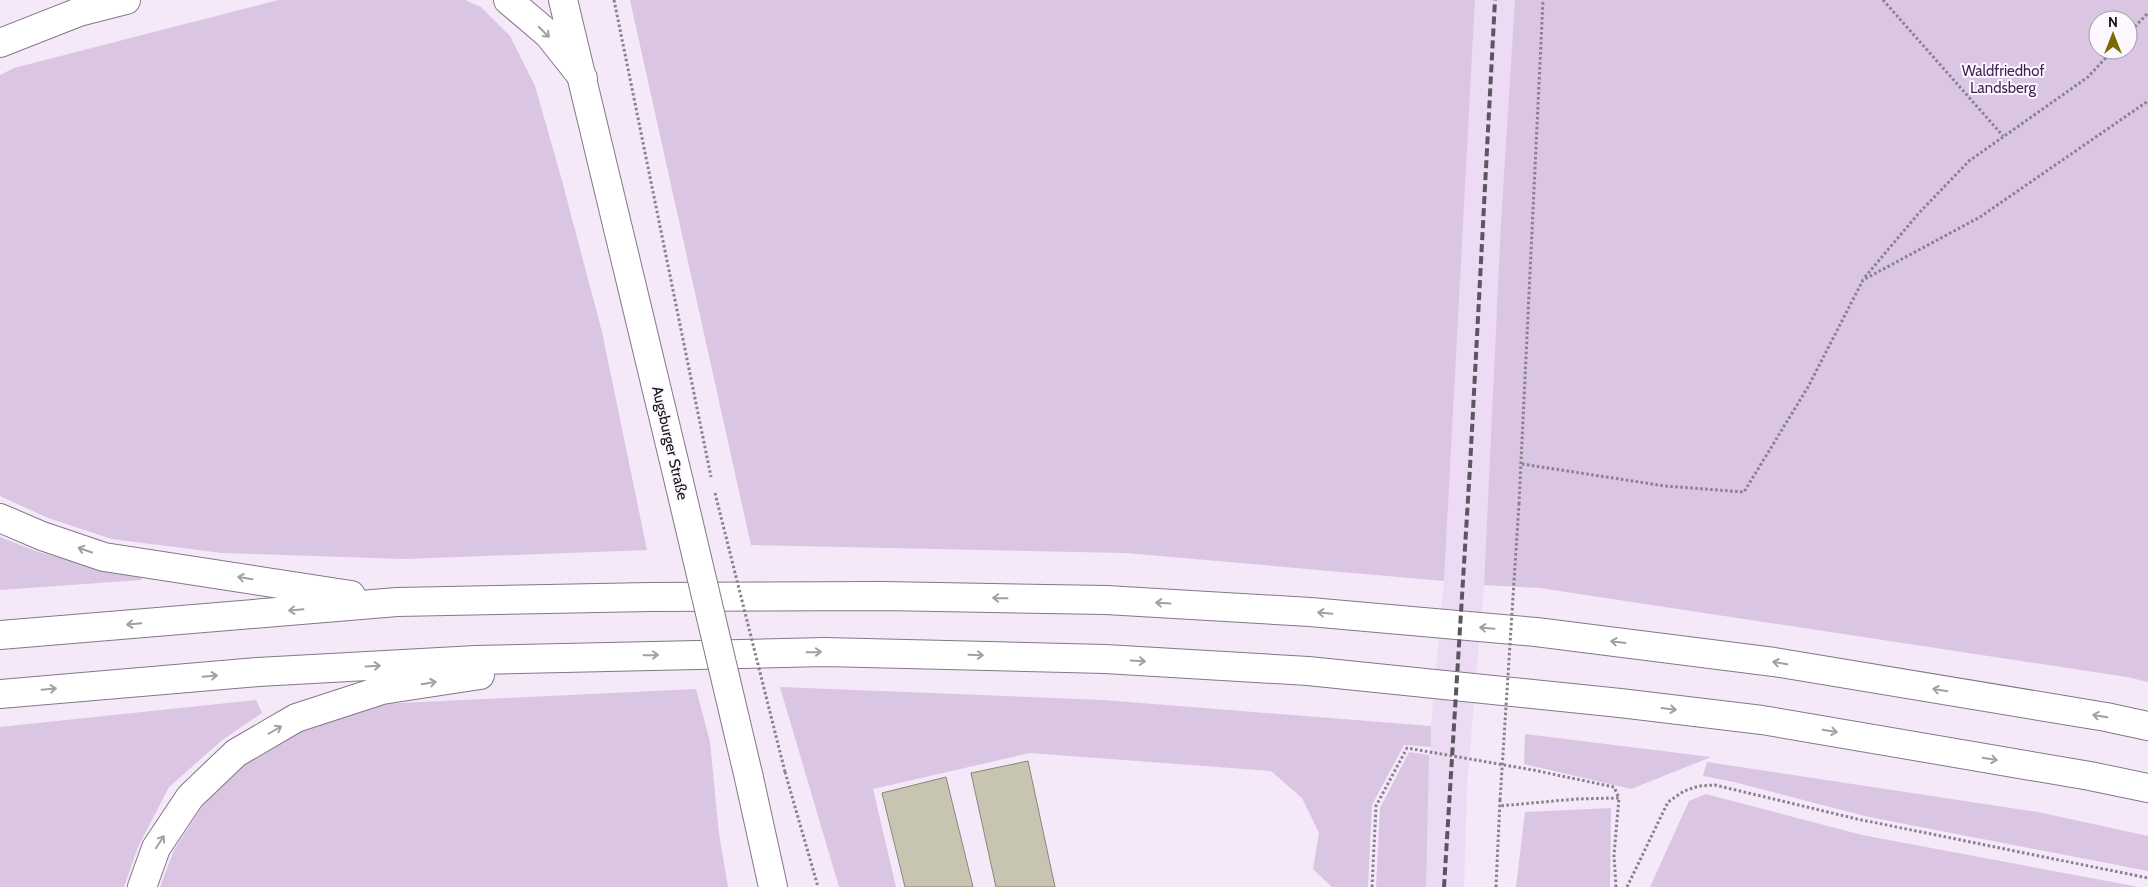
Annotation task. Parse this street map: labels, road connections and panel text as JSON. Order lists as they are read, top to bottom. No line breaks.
{"streets":{"main road":["Augsburger Straße"]},"parks":["Waldfriedhof Landsberg"],"north":"top"}
